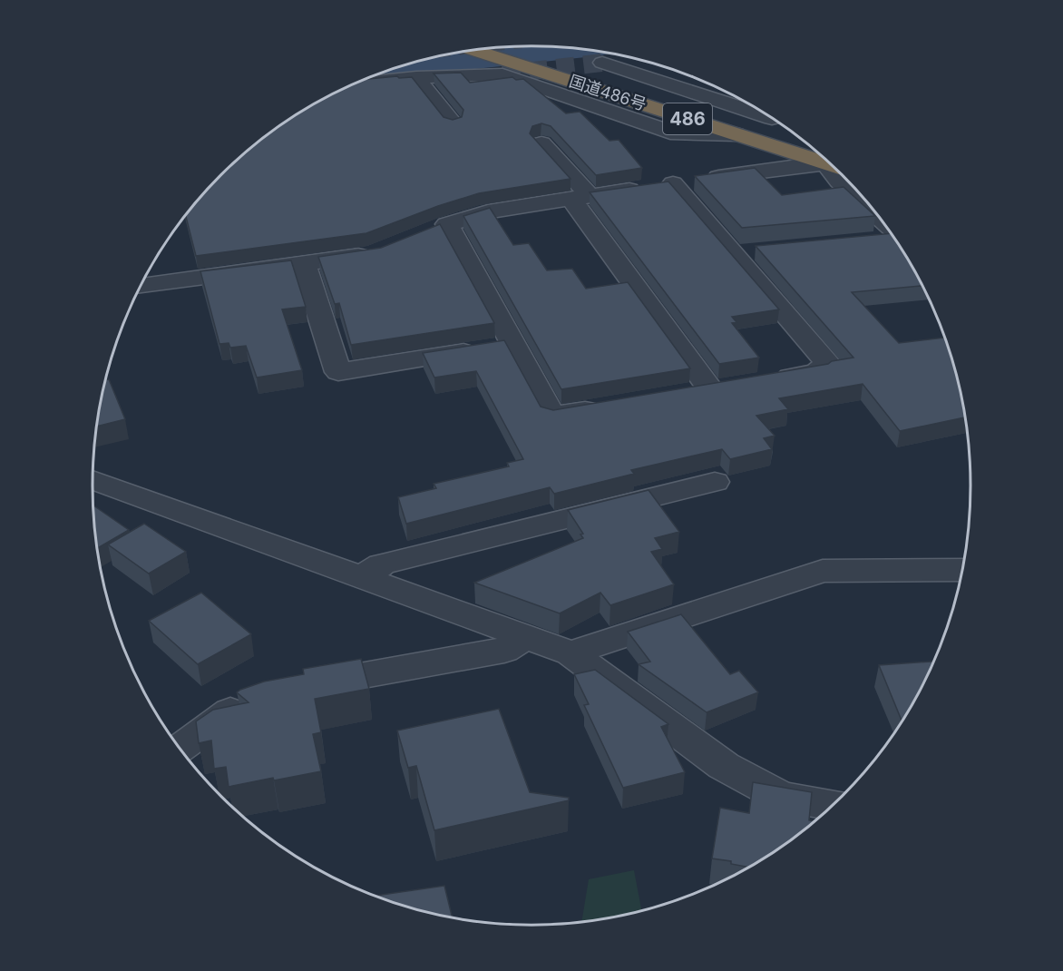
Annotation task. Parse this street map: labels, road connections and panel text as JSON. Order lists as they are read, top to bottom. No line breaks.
{"streets":{"highway":["国道486号","486"]}}
